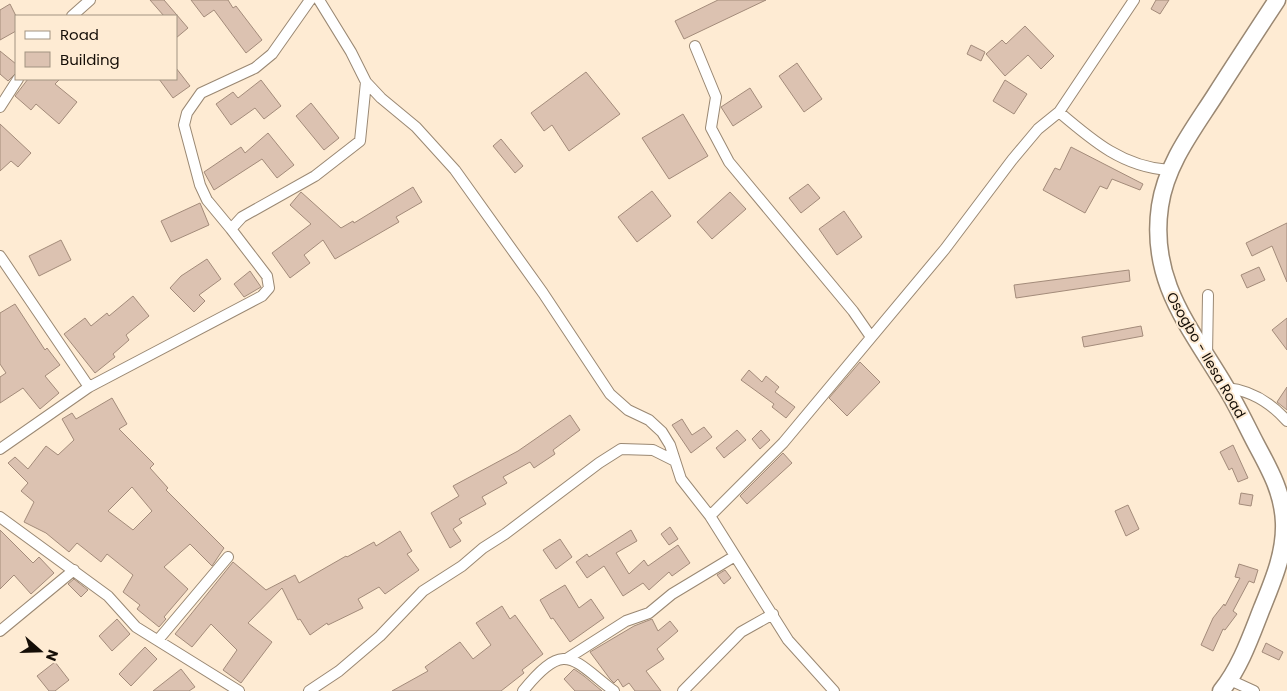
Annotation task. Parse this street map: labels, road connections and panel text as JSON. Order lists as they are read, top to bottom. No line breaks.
{"streets":{"main road":["Osogbo - Ilesa Road"]},"legend":["Road","Building"],"north":"right"}
